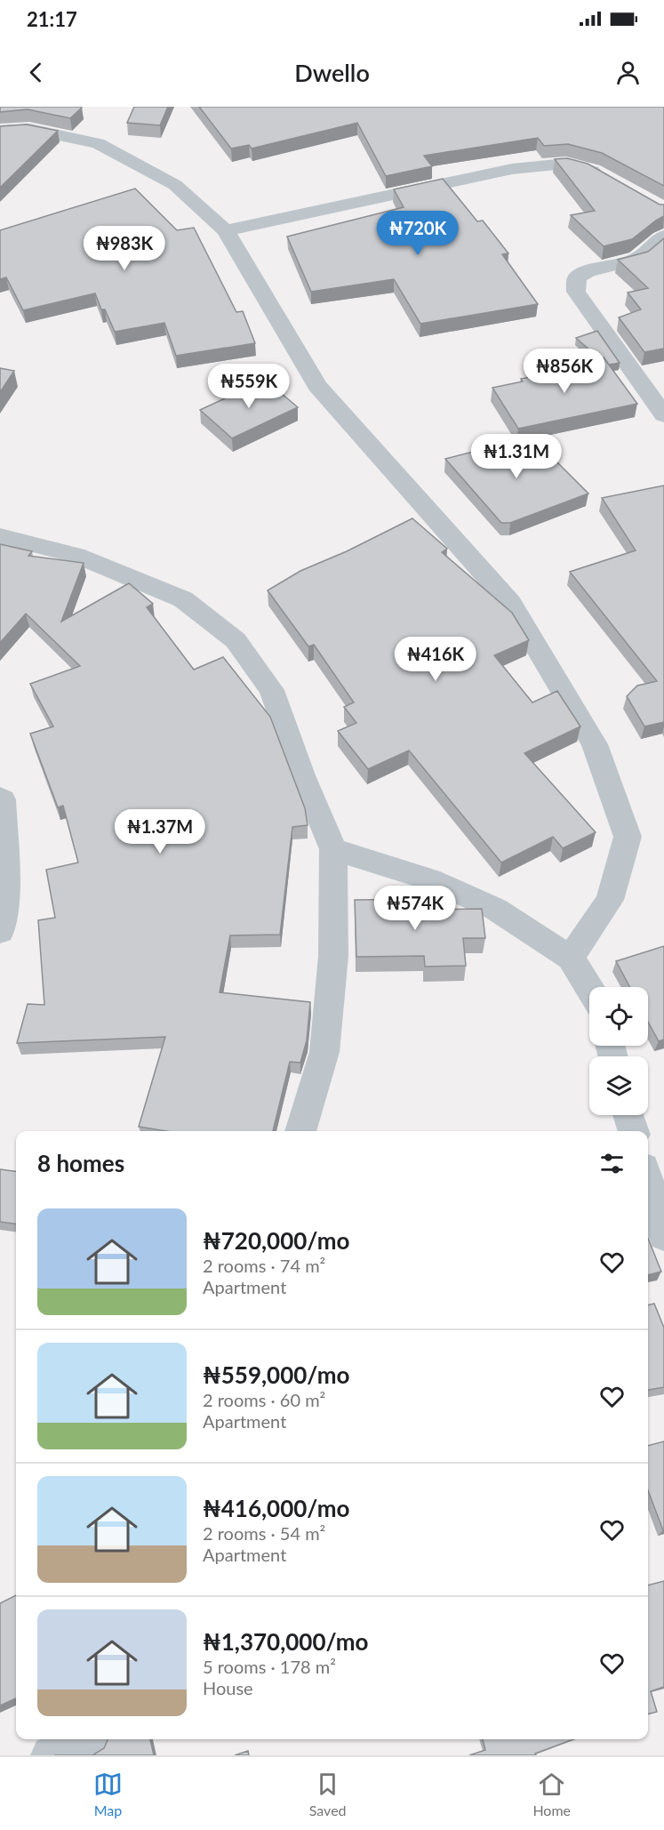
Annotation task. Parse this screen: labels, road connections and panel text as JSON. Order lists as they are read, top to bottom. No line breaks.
{"page":{"status":"21:17","header":"Dwello","price":["₦720K","₦983K","₦856K","₦559K","₦1.31M","₦416K","₦1.37M","₦574K"],"heading":"8 homes","list":[{"name":"₦720,000/mo","note":"2 rooms · 74 m² · Apartment"},{"name":"₦559,000/mo","note":"2 rooms · 60 m² · Apartment"},{"name":"₦416,000/mo","note":"2 rooms · 54 m² · Apartment"},{"name":"₦1,370,000/mo","note":"5 rooms · 178 m² · House"}],"tabs":["Map","Saved","Home"]}}
